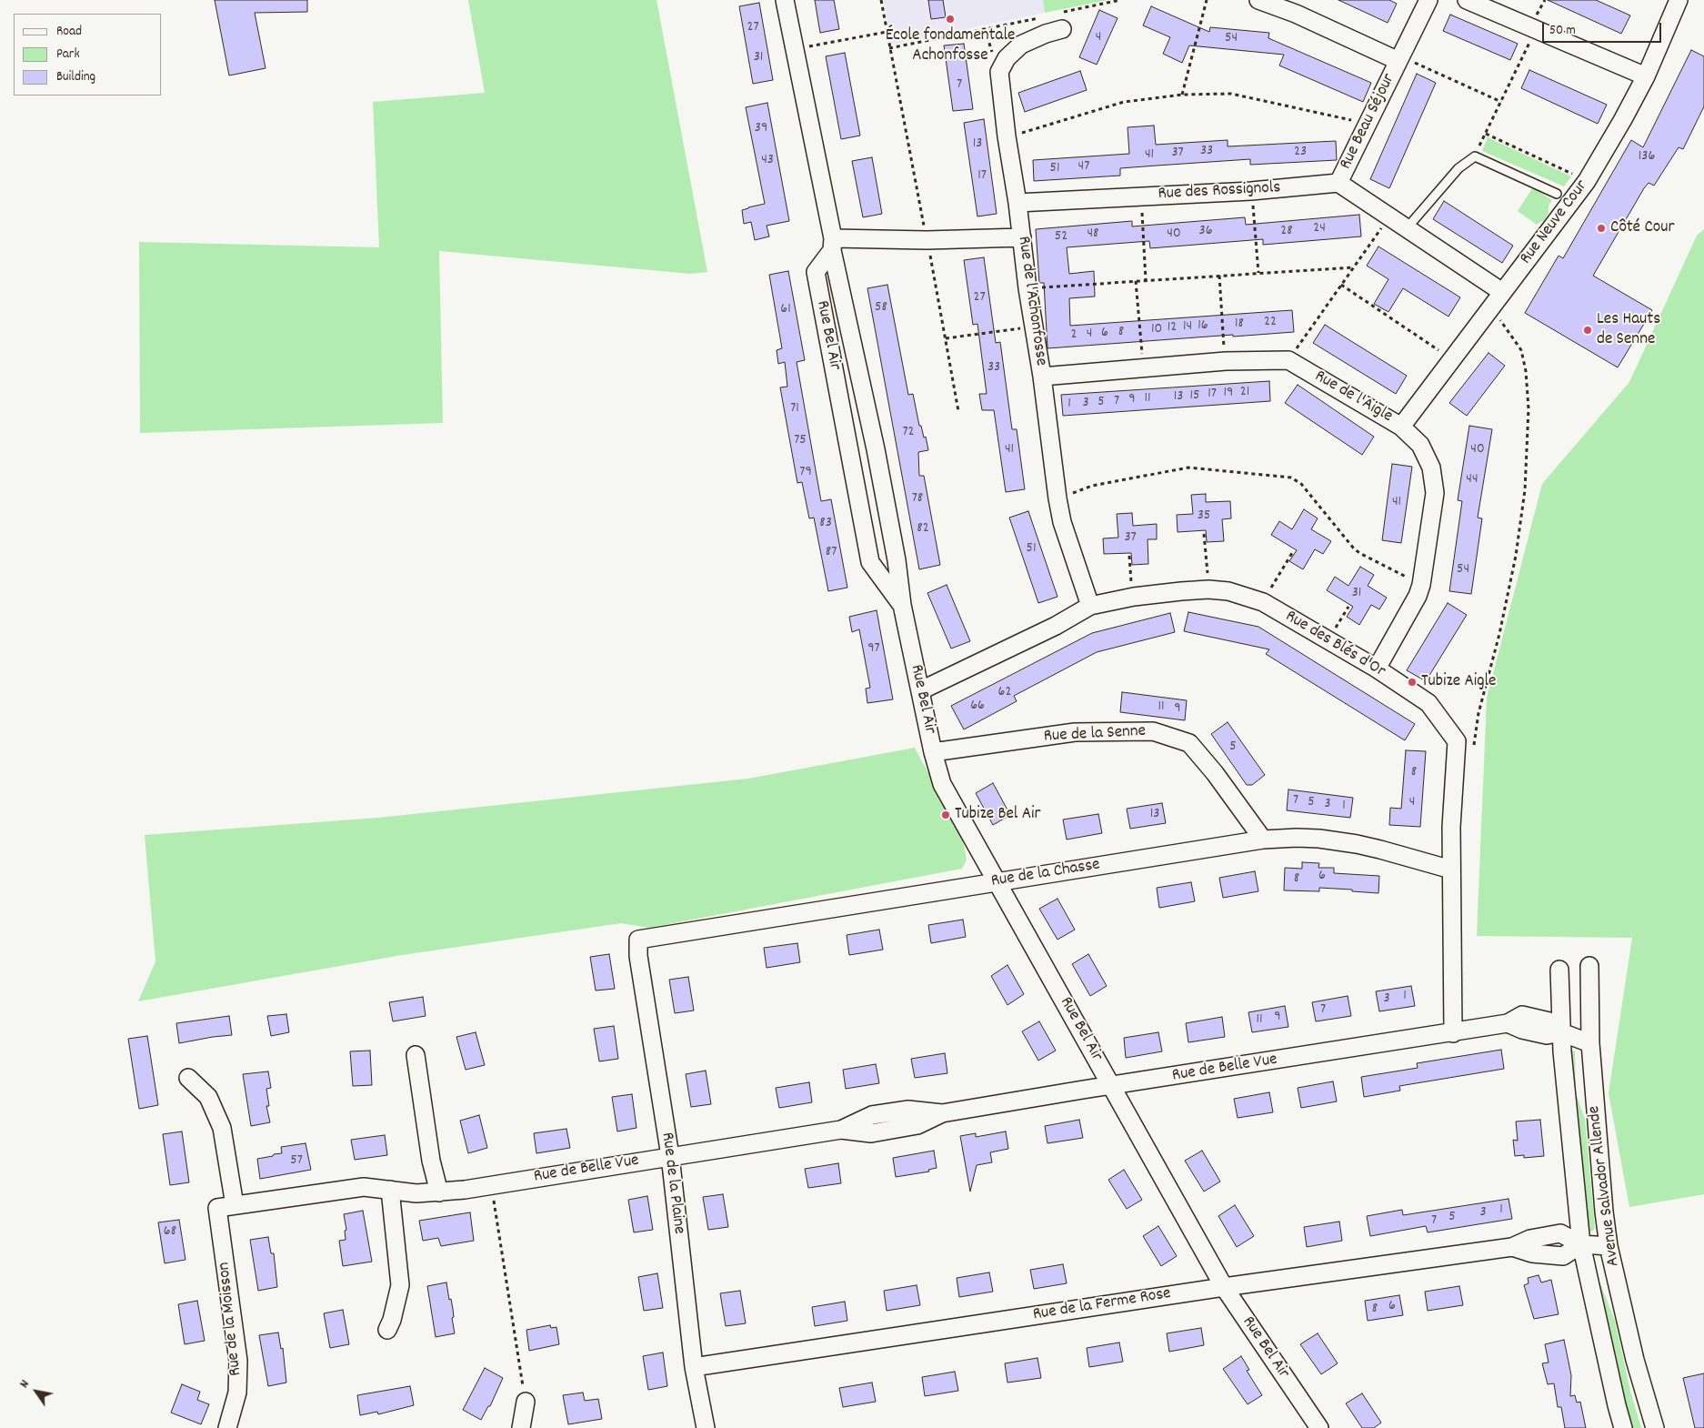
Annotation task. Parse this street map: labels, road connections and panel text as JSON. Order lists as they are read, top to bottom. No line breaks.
{"streets":{"street":["Rue Beau Séjour","Rue des Rossignols","Rue Neuve Cour","Rue de l'Achonfosse","Rue Bel Air","Rue de l'Aigle","Rue des Blés d'Or","Rue de la Senne","Rue de la Chasse","Rue de Belle Vue","Rue de la Plaine","Avenue Salvador Allende","Rue de la Ferme Rose","Rue de la Moisson"]},"crossings":[["Rue Beau Séjour","Rue des Rossignols"],["Rue des Rossignols","Rue de l'Achonfosse"],["Rue Neuve Cour","Rue de l'Aigle"],["Rue de l'Achonfosse","Rue des Blés d'Or"],["Rue Bel Air","Rue des Blés d'Or"],["Rue Bel Air","Rue de la Senne"],["Rue Bel Air","Rue de la Chasse"],["Rue Bel Air","Rue de Belle Vue"],["Rue Bel Air","Rue de la Ferme Rose"],["Rue de l'Aigle","Rue des Blés d'Or"],["Rue des Blés d'Or","Rue de la Chasse"],["Rue des Blés d'Or","Rue de Belle Vue"],["Rue de la Senne","Rue de la Chasse"],["Rue de la Chasse","Rue de la Plaine"],["Rue de Belle Vue","Rue de la Plaine"],["Rue de Belle Vue","Avenue Salvador Allende"],["Rue de Belle Vue","Rue de la Moisson"],["Rue de la Plaine","Rue de la Ferme Rose"],["Avenue Salvador Allende","Rue de la Ferme Rose"]],"places":["École fondamentale Achonfosse","Côté Cour","Les Hauts de Senne","Tubize Aigle","Tubize Bel Air"],"house_numbers":["27","4","54","31","7","39","13","33","23","37","41","136","43","47","51","17","24","36","28","48","40","52","27","58","61","22","18","16","14","12","10","8","6","4","2","33","21","19","17","15","13","11","9","7","5","3","1","71","72","75","41","40","79","44","78","41","35","83","82","37","51","87","54","31","97","62","66","11","9","5","8","7","5","4","3","1","13","6","8","1","3","7","9","11","57","1","3","5","7","68","6","8"],"legend":["Road","Park","Building"],"scale_bar":"50 m","north":"top left"}
